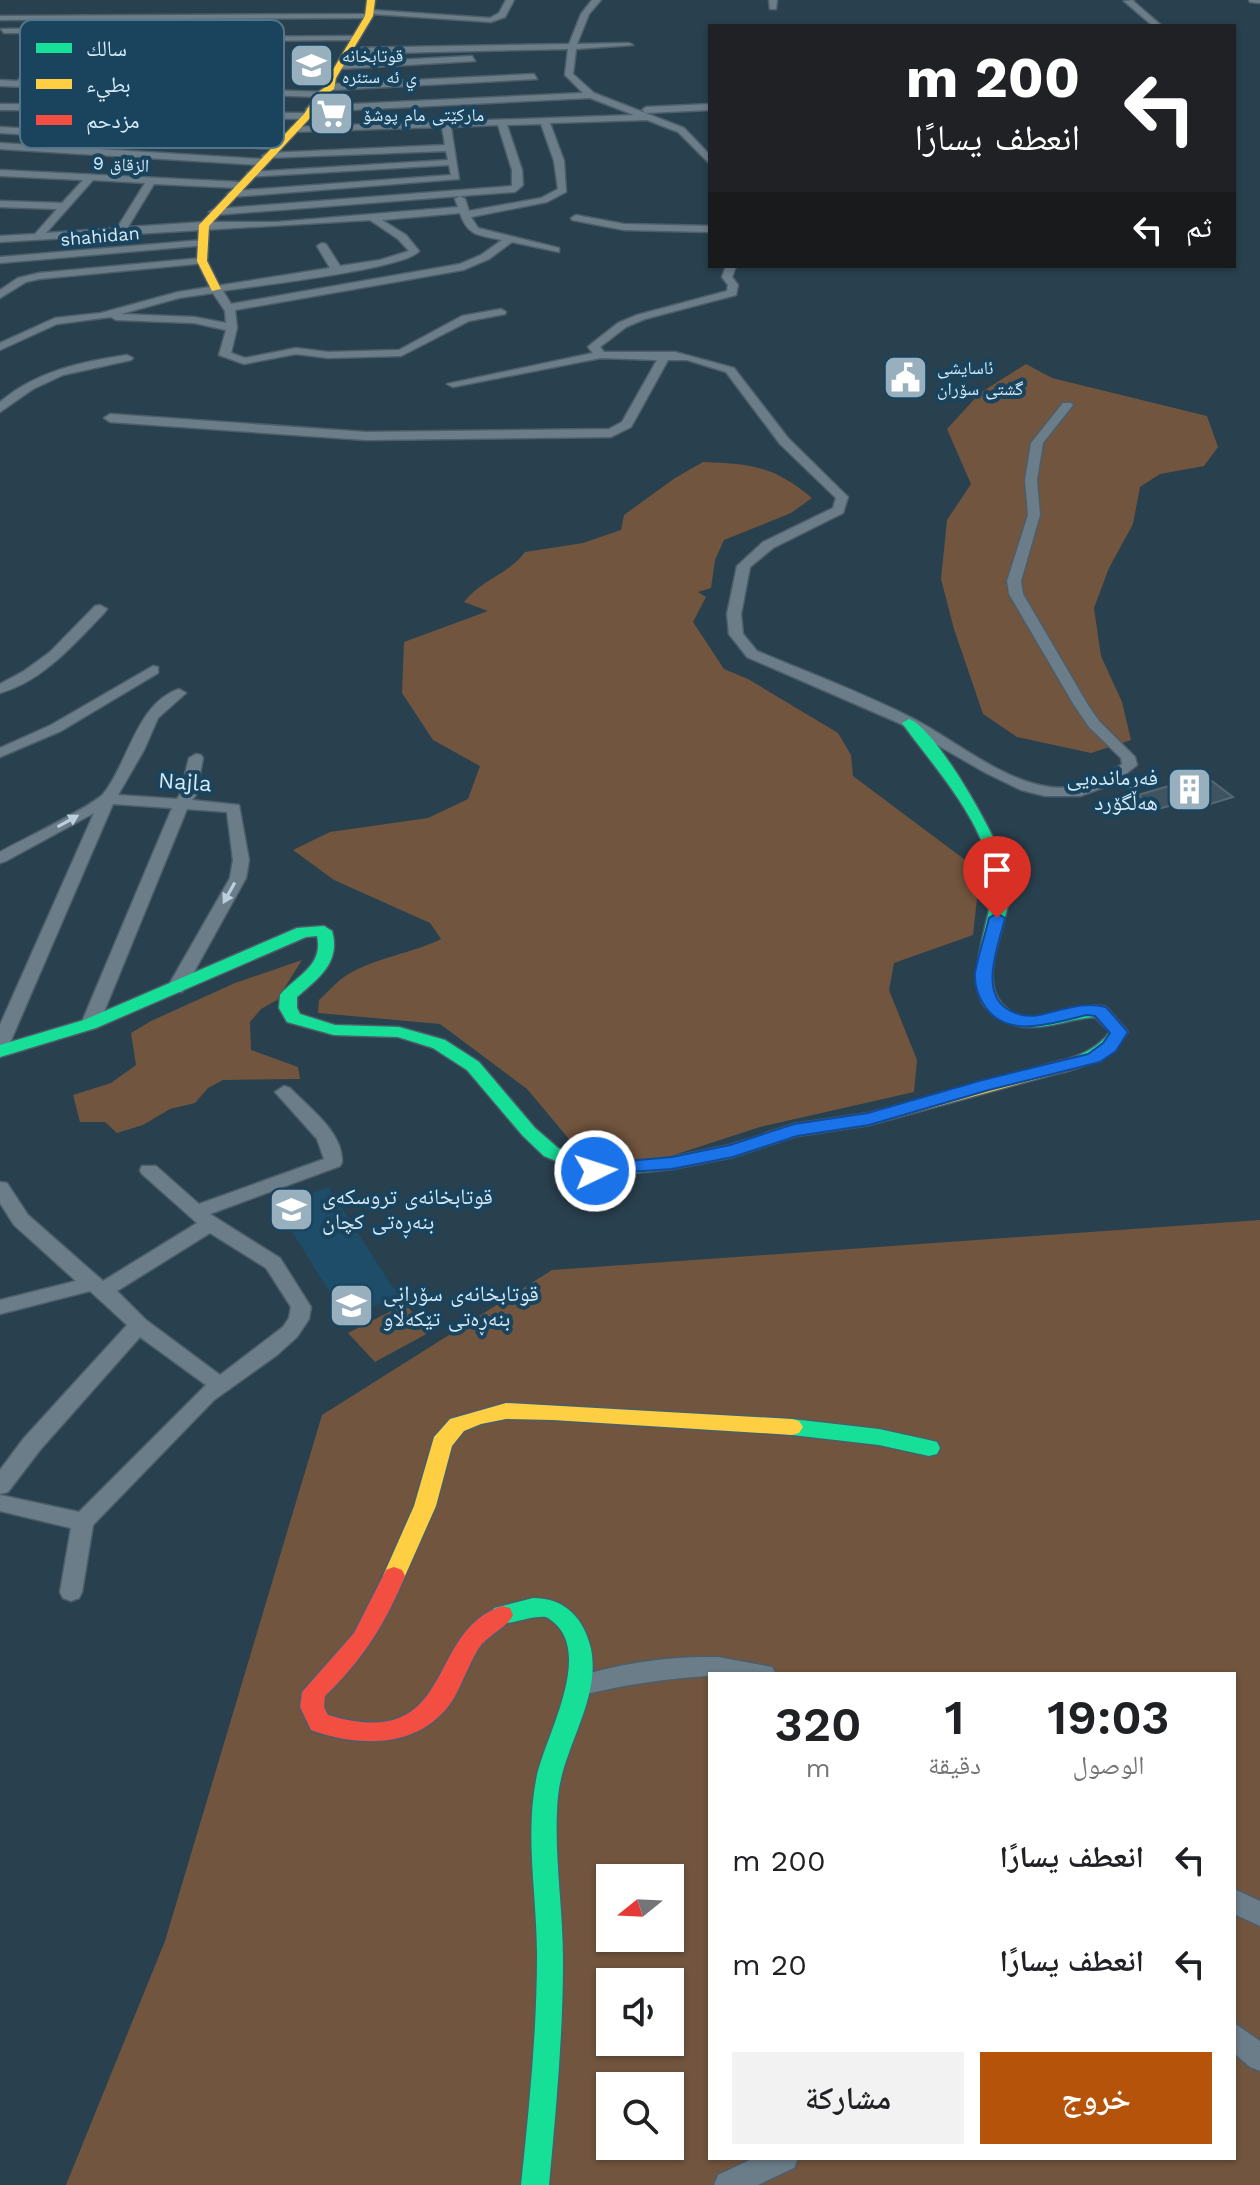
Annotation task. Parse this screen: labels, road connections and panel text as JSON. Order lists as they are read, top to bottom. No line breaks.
{"streets":{"street":["الزقاق 9","shahidan","Najla"]},"places":{"school or university":["قوتابخانه ي ئه ستئره","قوتابخانەی تروسکەی بنەڕەتی کچان","قوتابخانەی سۆرانی بنەڕەتی تێکەڵاو"],"supermarket":["مارکێتی مام پوشۆ"],"public building":["ئاسایشی گشتی سۆران"],"building":["فەرماندەیی هەڵگۆرد"]},"legend":["سالك","بطيء","مزدحم"],"north":"left","page":{"turn":["200 m","انعطف يسارًا"],"then":"ثم","eta":["19:03","الوصول","1","دقيقة","320","m"],"list":[{"name":"انعطف يسارًا","value":"200 m"},{"name":"انعطف يسارًا","value":"20 m"}],"buttons":["خروج","مشاركة"]}}
